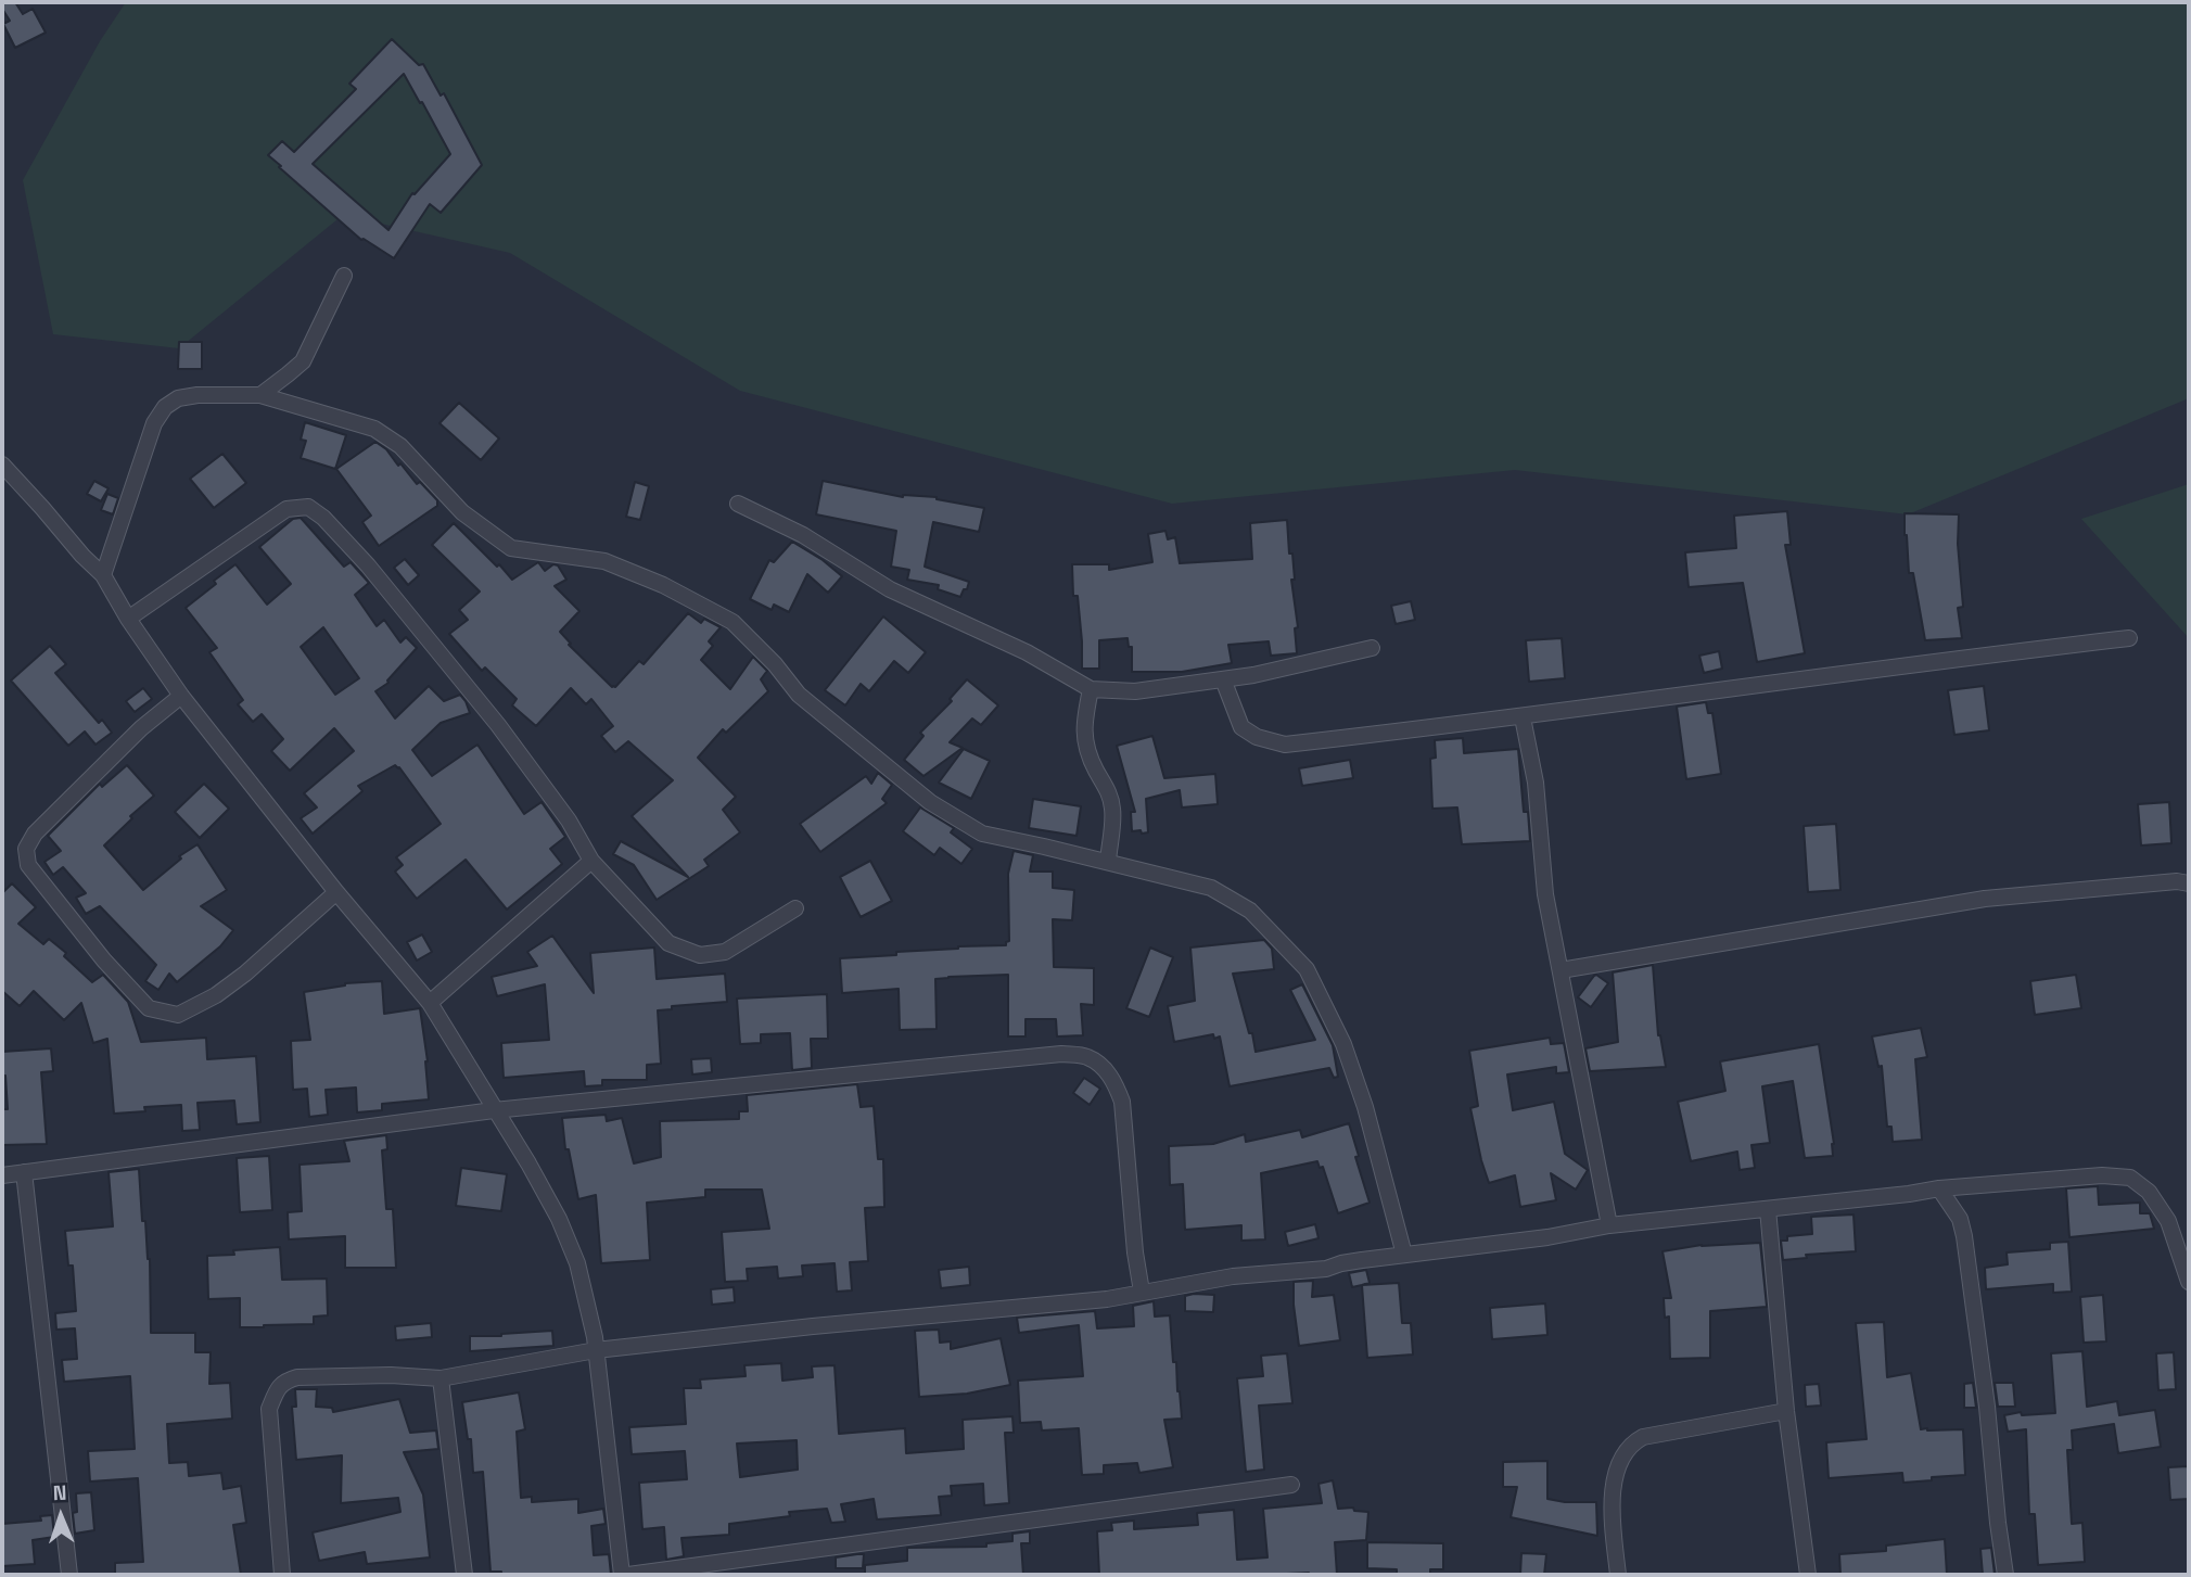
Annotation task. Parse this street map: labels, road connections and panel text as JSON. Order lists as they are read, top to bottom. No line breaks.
{"north":"top"}
